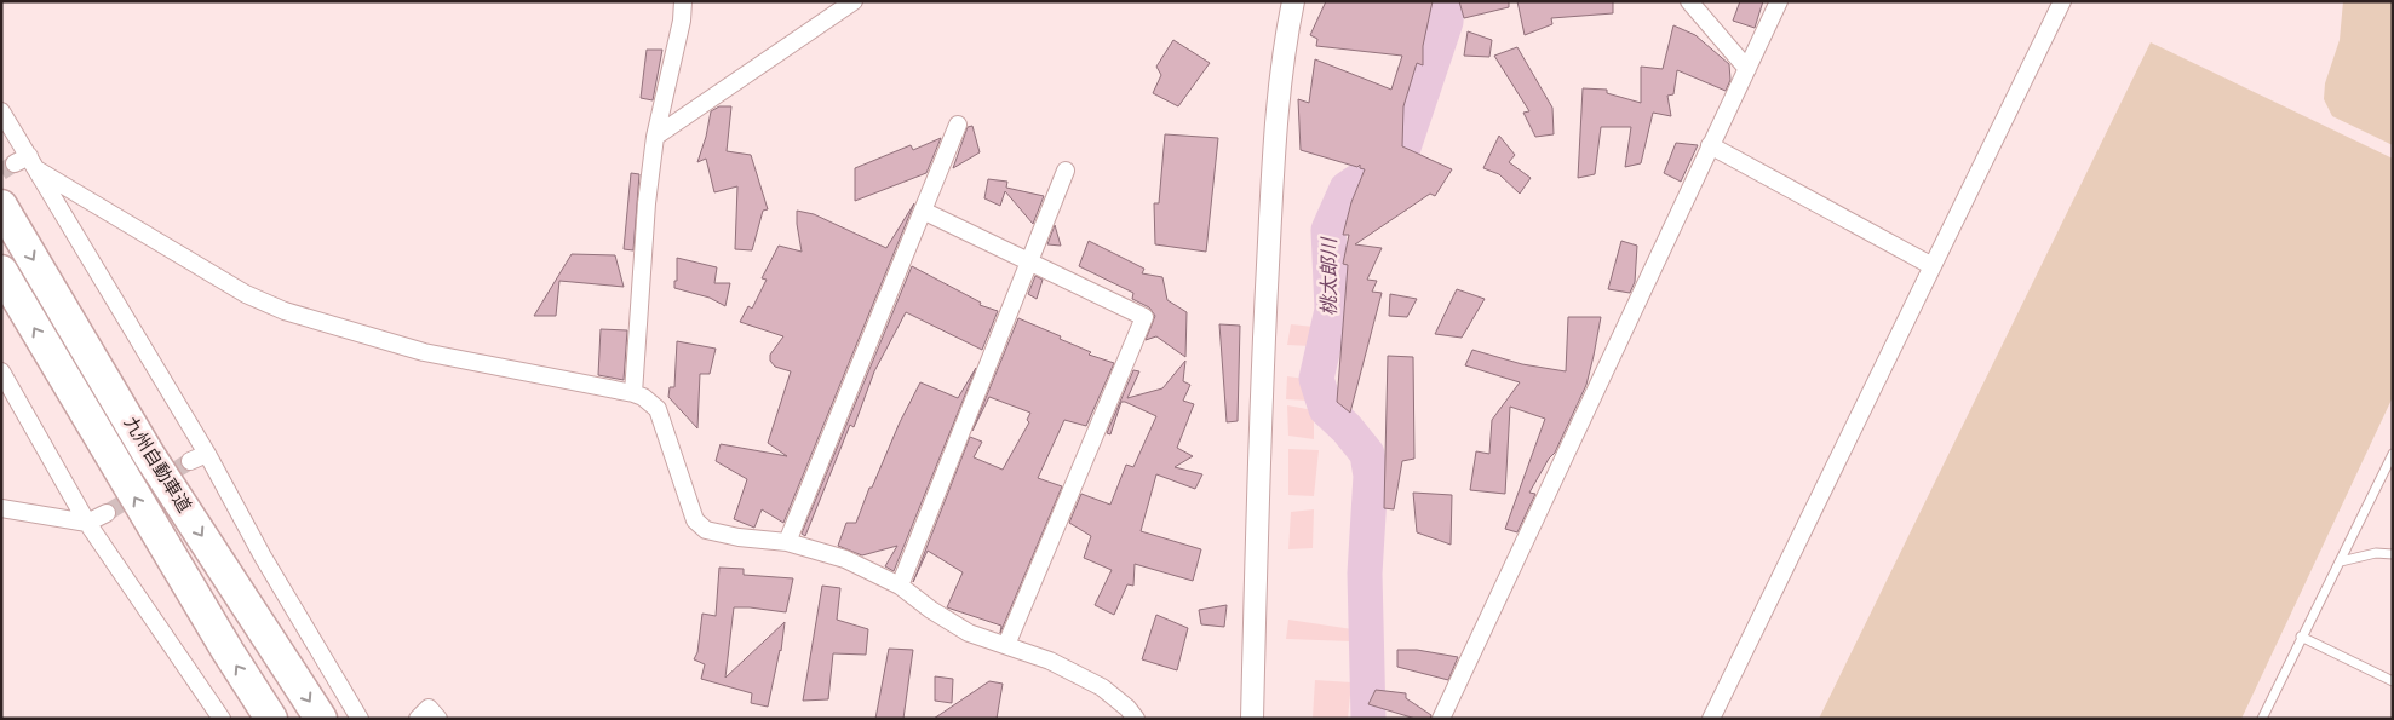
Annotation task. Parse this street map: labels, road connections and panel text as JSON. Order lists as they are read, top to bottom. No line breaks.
{"streets":{"highway":["九州自動車道"]},"water":["桃太郎川"]}
